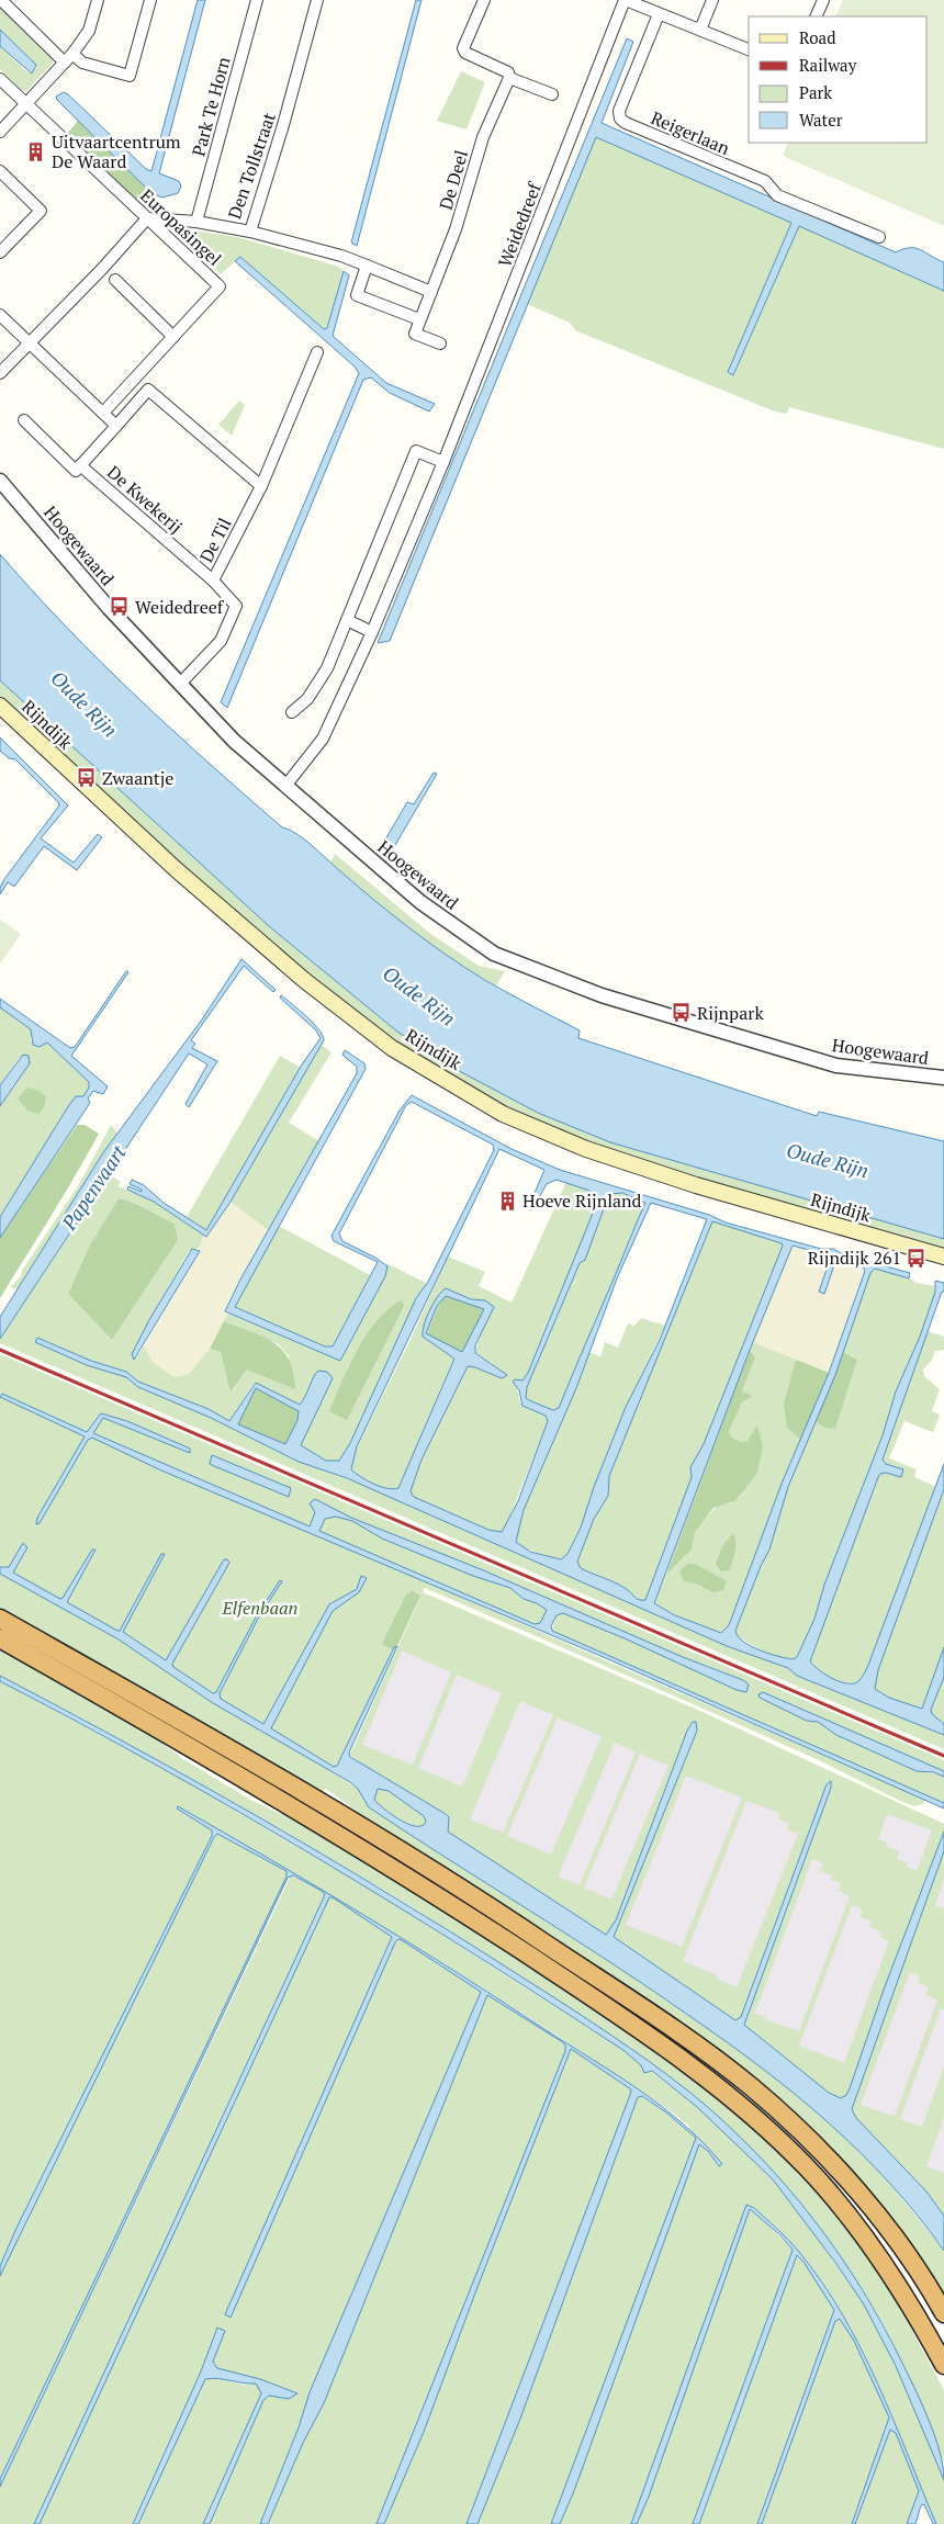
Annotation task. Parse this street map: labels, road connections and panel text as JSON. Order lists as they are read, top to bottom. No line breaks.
{"streets":{"main road":["Rijndijk"],"street":["Park Te Horn","Reigerlaan","Den Tollstraat","De Deel","Weidedreef","Europasingel","De Kwekerij","De Til","Hoogewaard"]},"crossings":[["Park Te Horn","Den Tollstraat"],["Den Tollstraat","Europasingel"],["Weidedreef","Hoogewaard"],["De Kwekerij","De Til"],["De Til","Hoogewaard"]],"water":["Oude Rijn","Papenvaart"],"parks":["Elfenbaan"],"places":{"building":["Uitvaartcentrum De Waard","Hoeve Rijnland"],"bus stop":["Weidedreef","Zwaantje","Rijnpark","Rijndijk 261"]},"legend":["Road","Railway","Park","Water"]}
